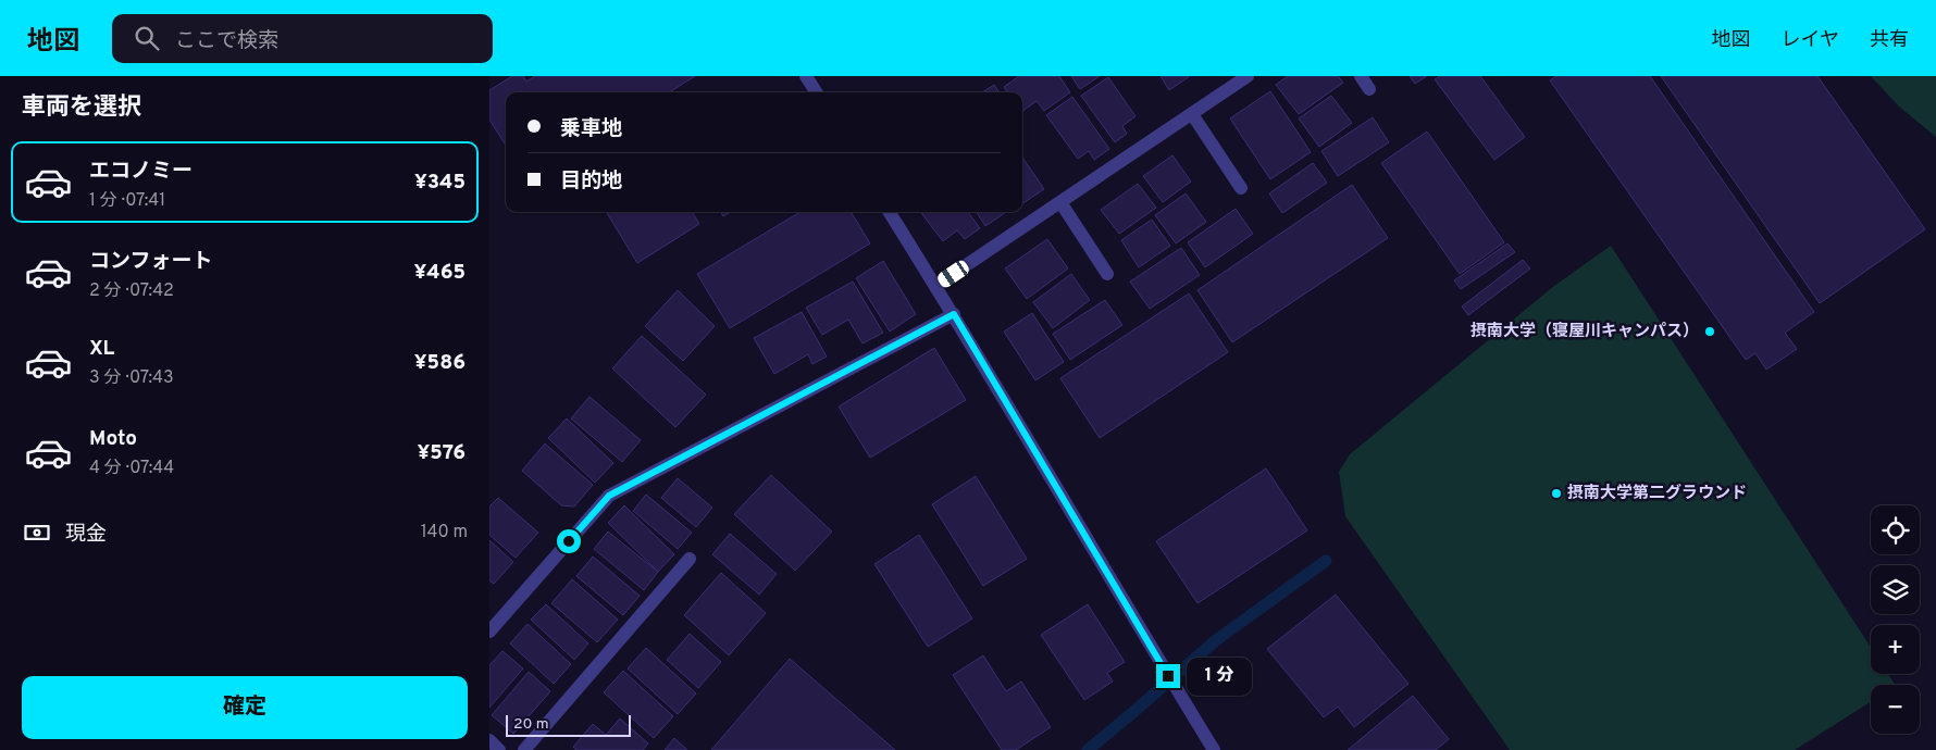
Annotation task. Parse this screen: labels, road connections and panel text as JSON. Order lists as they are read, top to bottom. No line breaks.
{"places":["摂南大学（寝屋川キャンパス）","摂南大学第二グラウンド"],"scale_bar":"20 m","page":{"header":"地図","search":"ここで検索","nav":["地図","レイヤ","共有"],"heading":"車両を選択","banner":["乗車地","目的地"],"list":[{"name":"エコノミー","note":"1 分 · 07:41","value":"¥345"},{"name":"コンフォート","note":"2 分 · 07:42","value":"¥465"},{"name":"XL","note":"3 分 · 07:43","value":"¥586"},{"name":"Moto","note":"4 分 · 07:44","value":"¥576"}],"pay":["現金","140 m"],"map_buttons":["+","−"],"bubble":"1 分","buttons":"確定","scale":"20 m"}}
